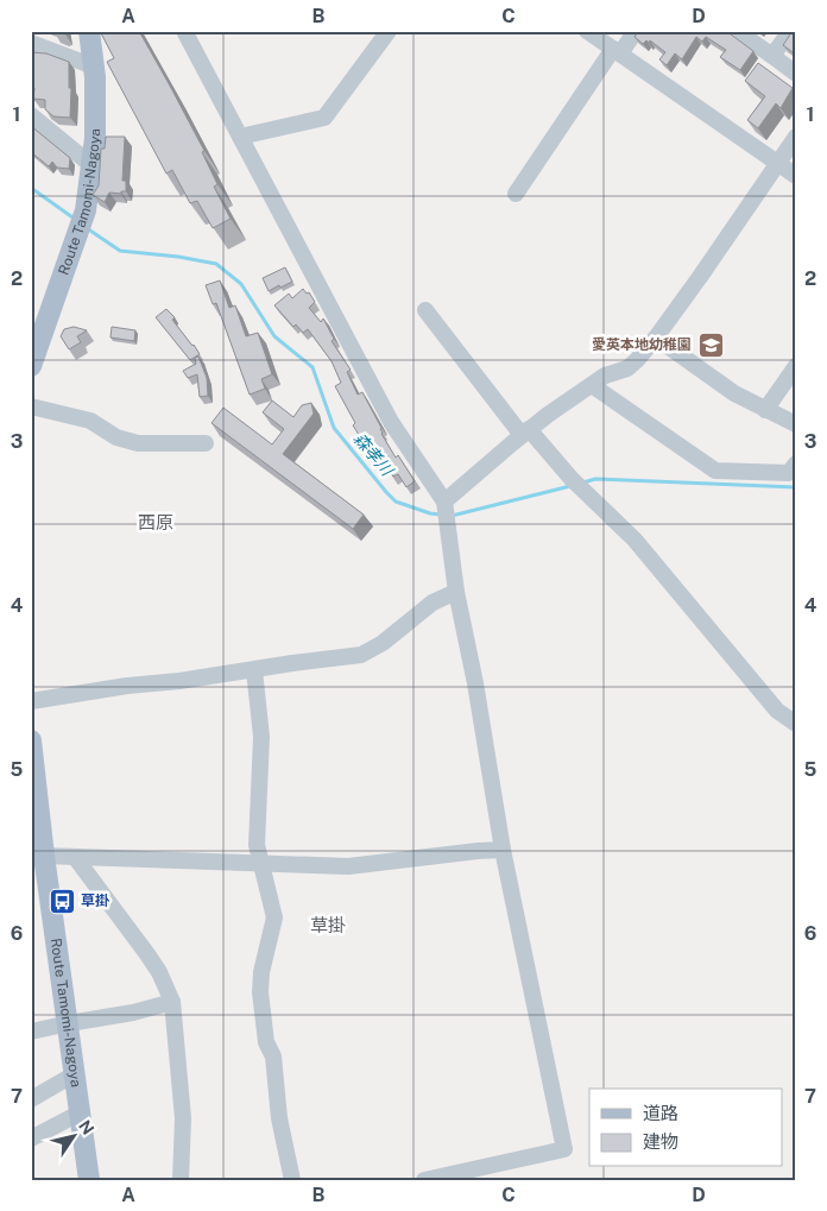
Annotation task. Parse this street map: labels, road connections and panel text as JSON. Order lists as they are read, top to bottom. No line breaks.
{"streets":{"main road":["Route Tamomi-Nagoya"]},"districts":["西原","草掛"],"water":["森孝川"],"places":{"school or university":["愛英本地幼稚園"],"bus stop":["草掛"]},"legend":["道路","建物"],"north":"top right","grid":{"columns":["A","B","C","D"],"rows":["1","2","3","4","5","6","7"]}}
